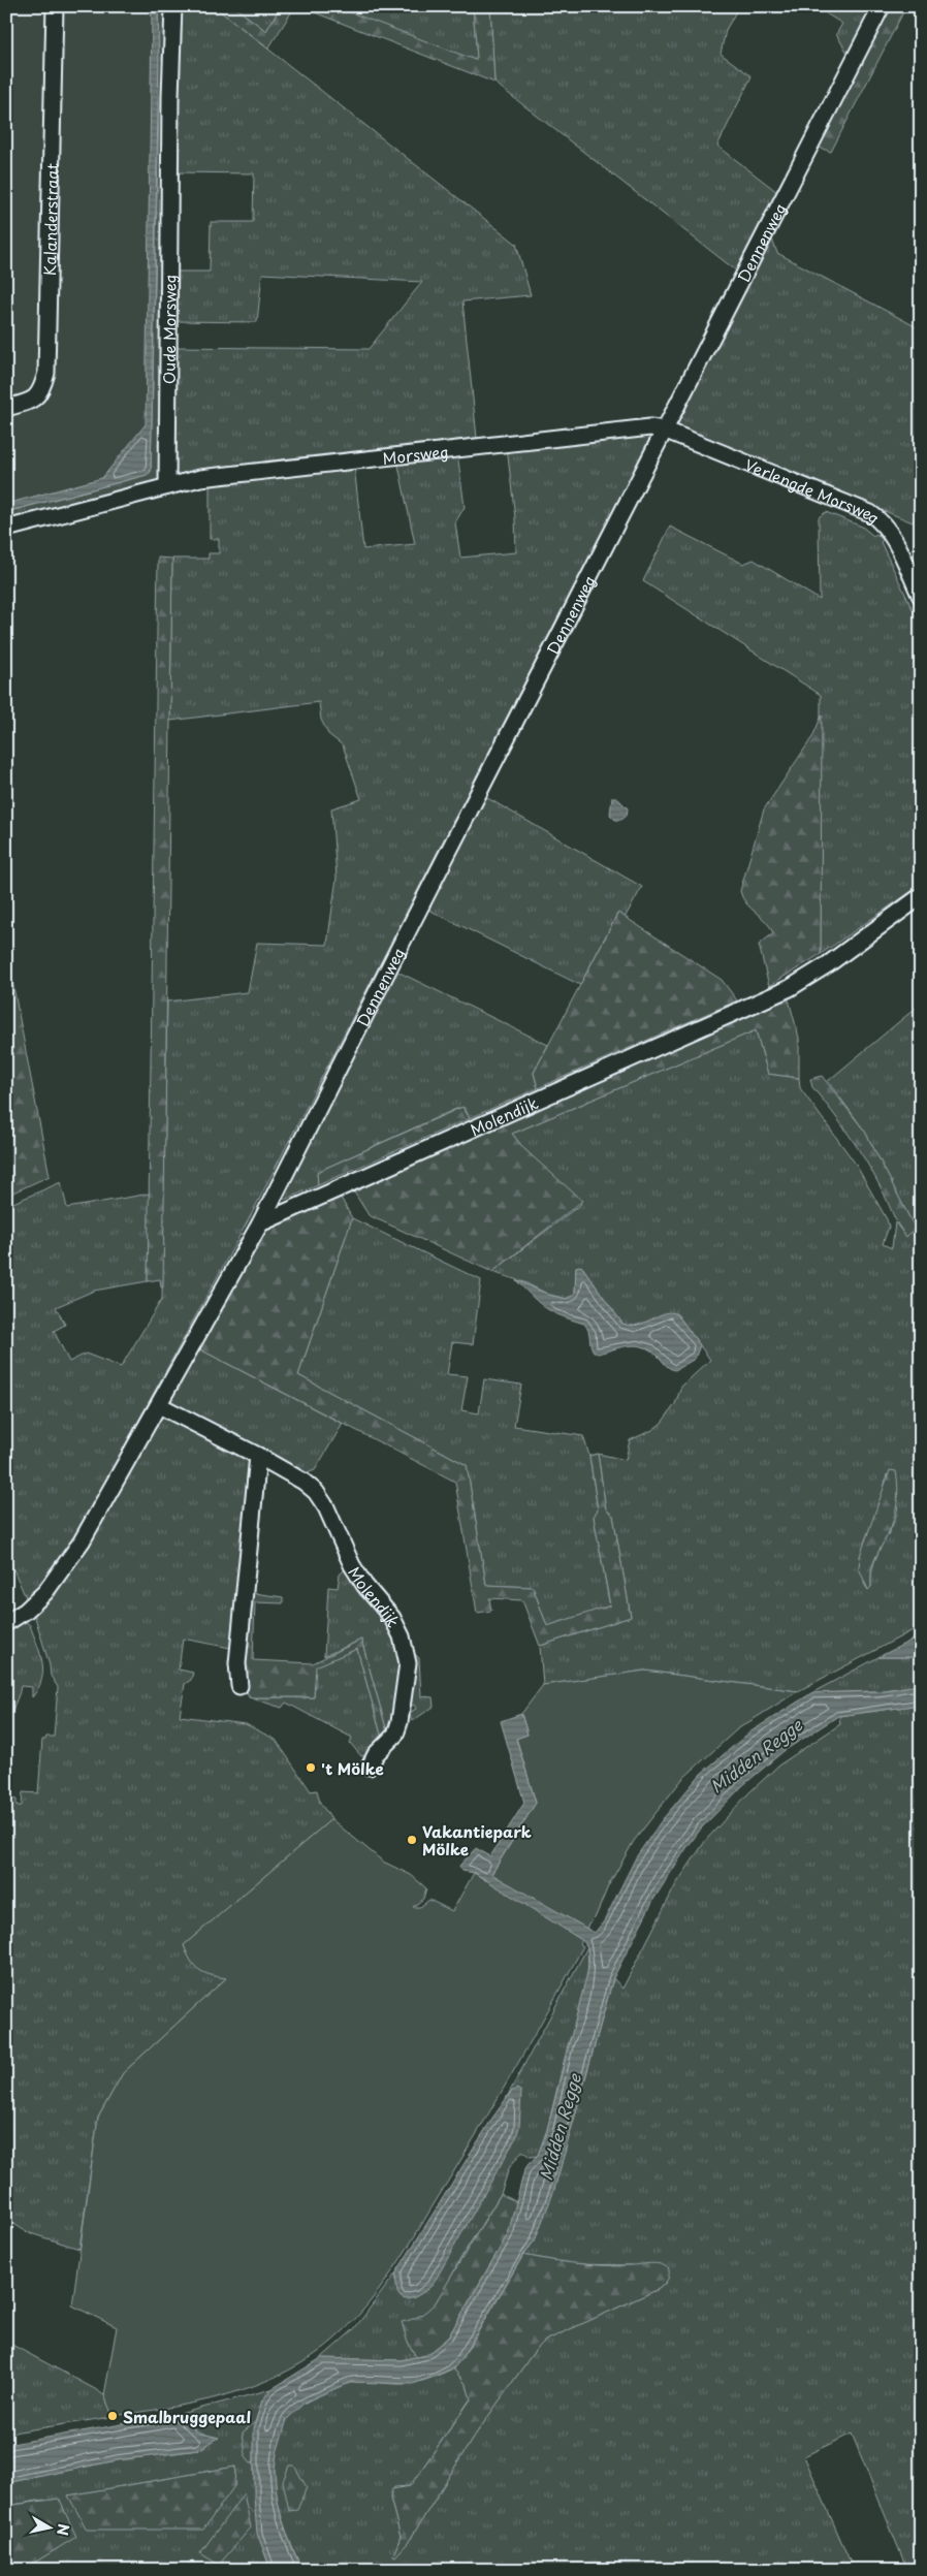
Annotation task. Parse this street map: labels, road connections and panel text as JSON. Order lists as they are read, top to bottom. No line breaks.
{"streets":{"street":["Kalanderstraat","Dennenweg","Oude Morsweg","Morsweg","Verlengde Morsweg","Molendijk"]},"crossings":[["Dennenweg","Morsweg"],["Dennenweg","Verlengde Morsweg"],["Dennenweg","Molendijk"],["Oude Morsweg","Morsweg"],["Morsweg","Verlengde Morsweg"]],"water":["Midden Regge"],"places":["'t Mölke","Vakantiepark Mölke","Smalbruggepaal"],"north":"right"}
